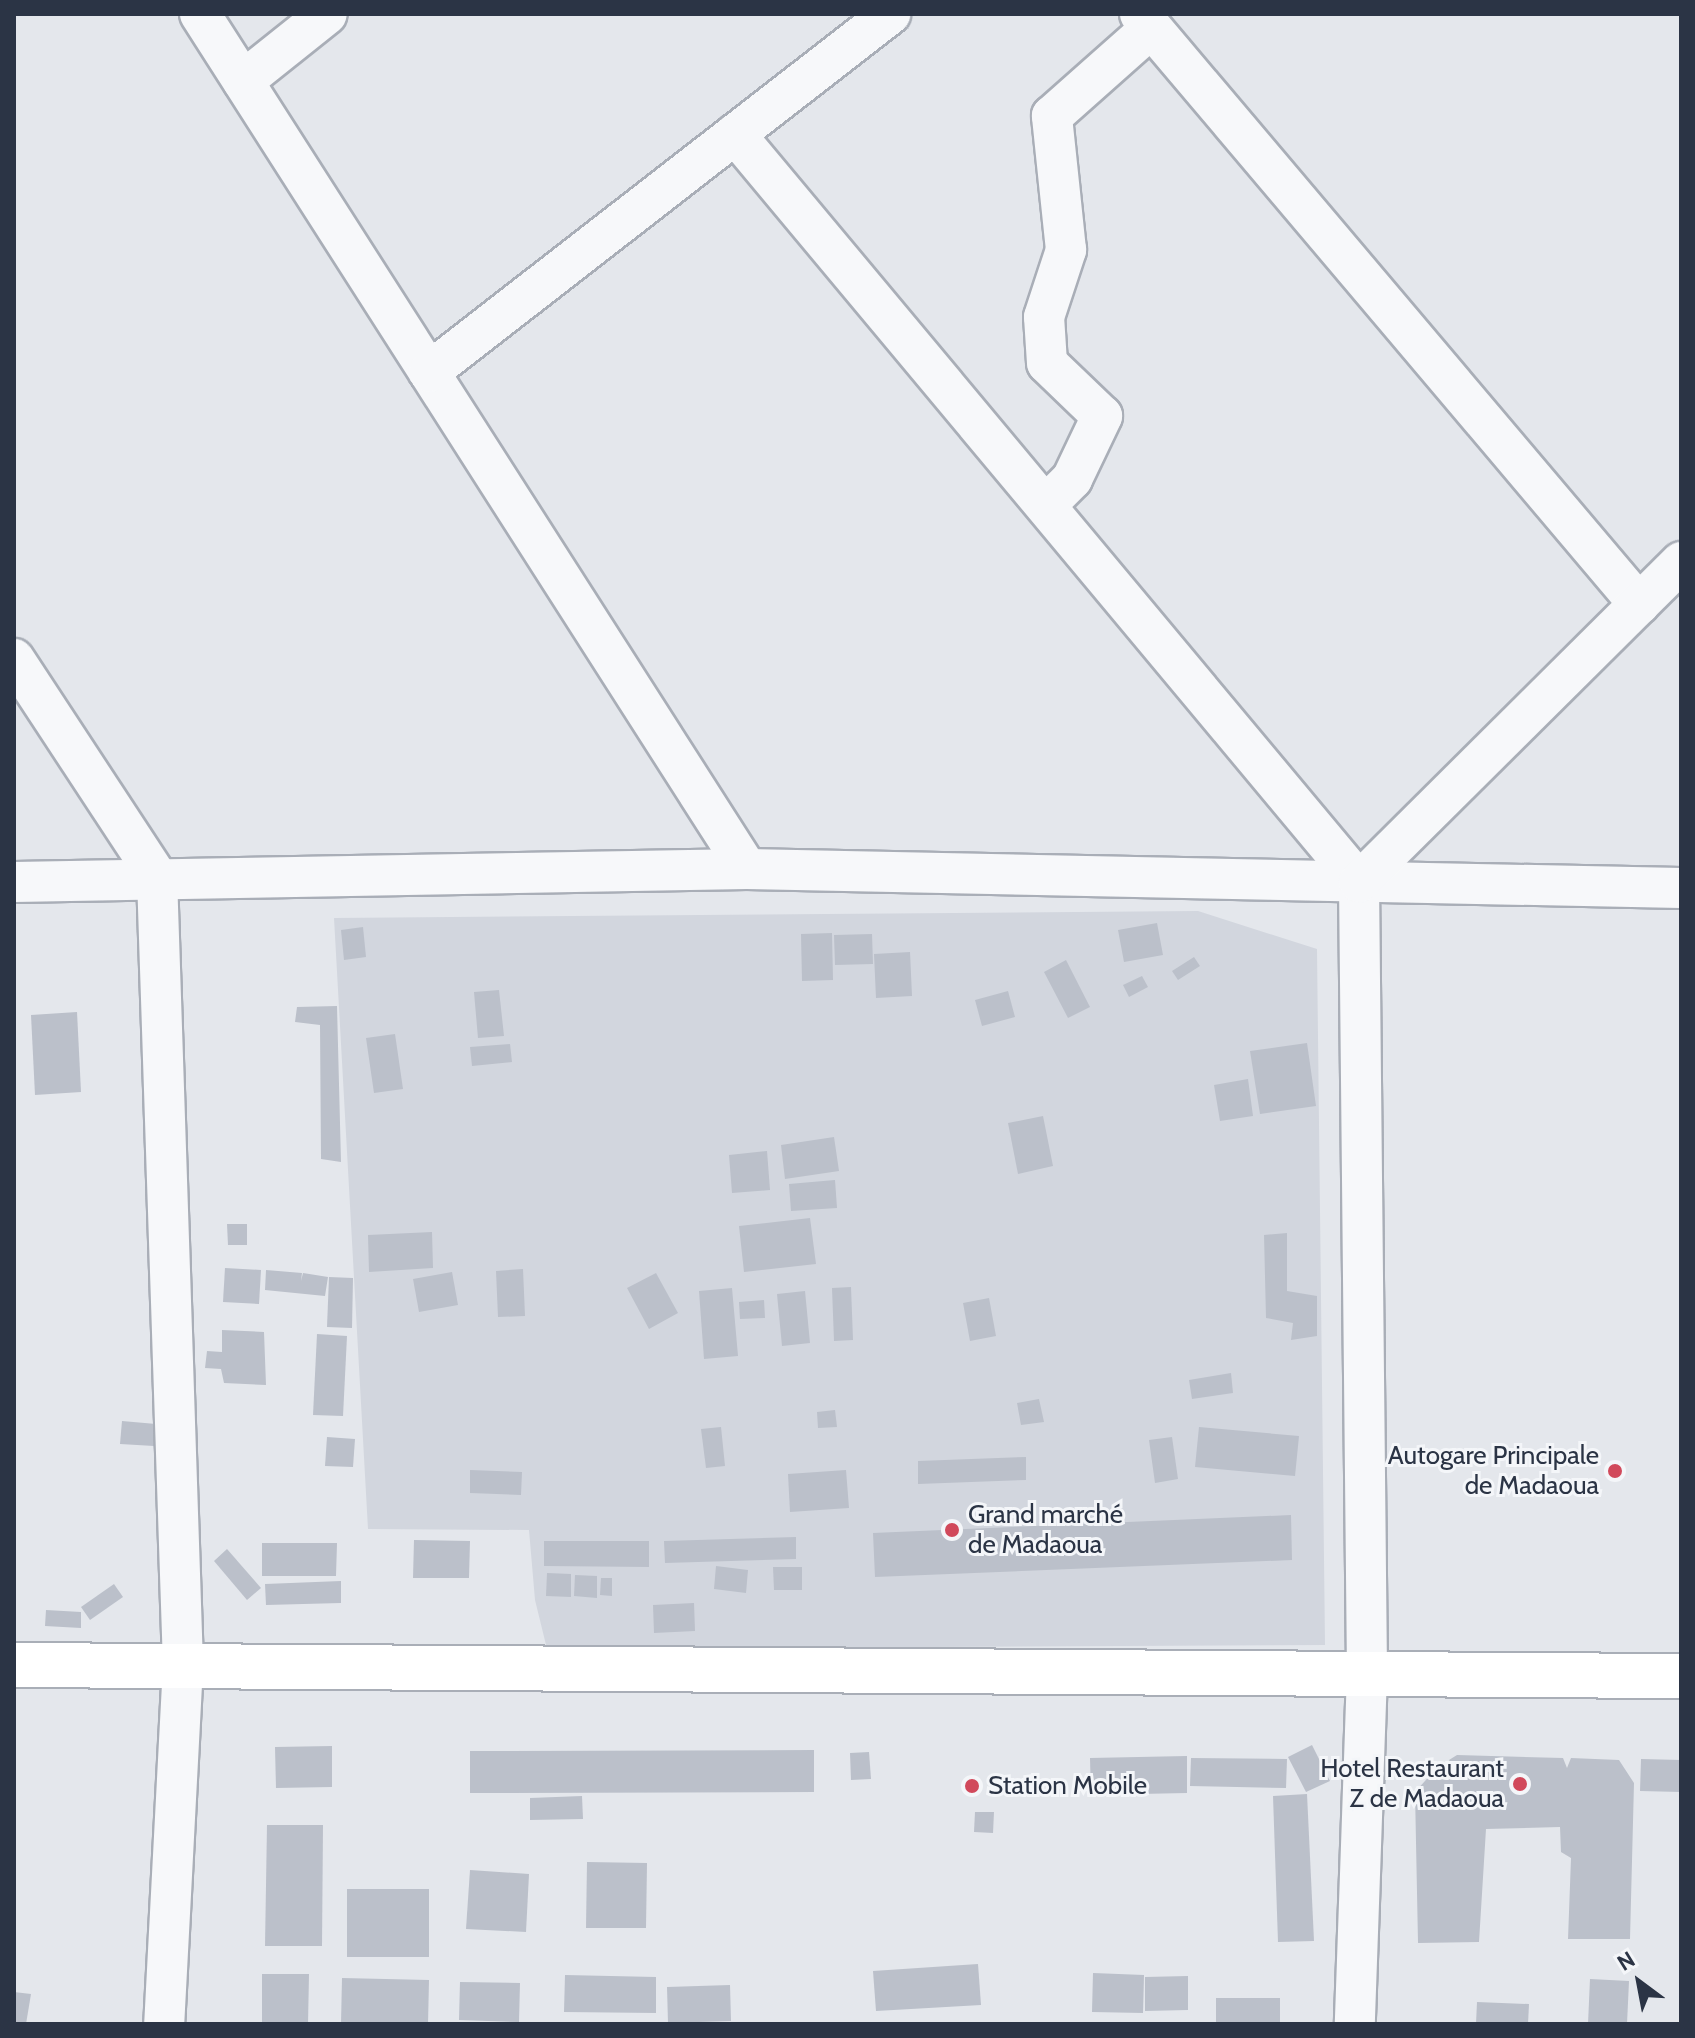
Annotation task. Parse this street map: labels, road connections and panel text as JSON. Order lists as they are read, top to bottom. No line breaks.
{"places":["Autogare Principale de Madaoua","Grand marché de Madaoua","Hotel Restaurant Z de Madaoua","Station Mobile"],"north":"top left"}
